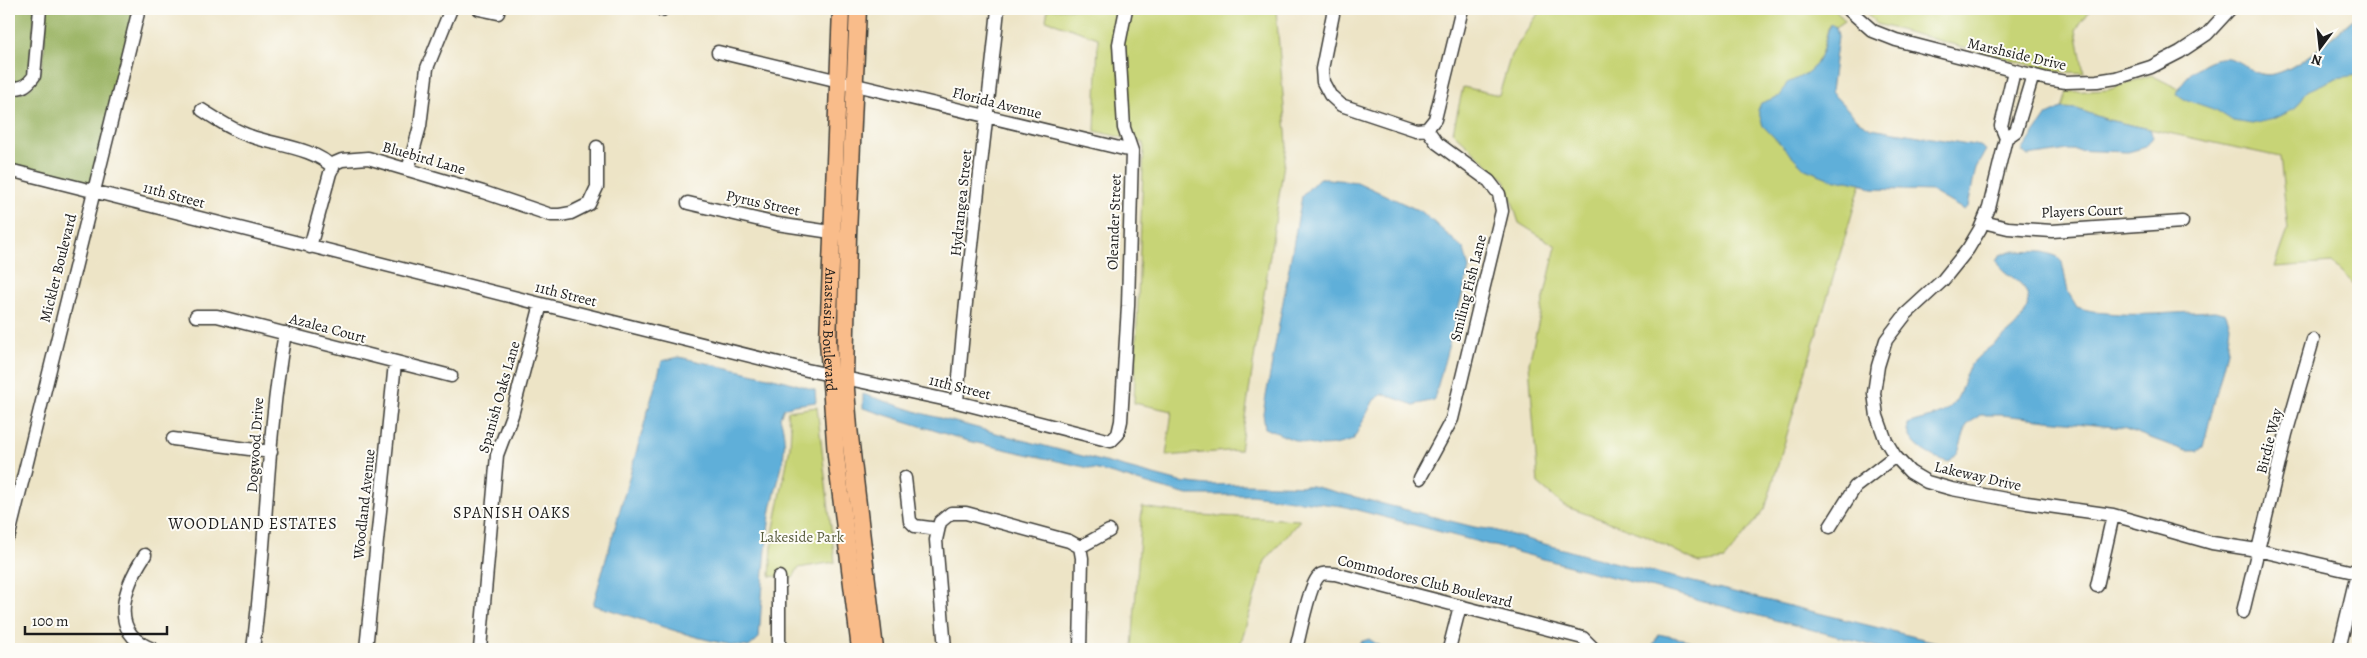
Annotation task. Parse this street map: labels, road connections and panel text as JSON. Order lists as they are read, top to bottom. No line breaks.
{"streets":{"main road":["Anastasia Boulevard"],"street":["Marshside Drive","Florida Avenue","Bluebird Lane","11th Street","Pyrus Street","Hydrangea Street","Players Court","Oleander Street","Mickler Boulevard","Smiling Fish Lane","Azalea Court","Spanish Oaks Lane","Birdie Way","Dogwood Drive","Lakeway Drive","Woodland Avenue","Commodores Club Boulevard"]},"crossings":[["Marshside Drive","Lakeway Drive"],["Florida Avenue","Hydrangea Street"],["Florida Avenue","Oleander Street"],["Florida Avenue","Anastasia Boulevard"],["11th Street","Hydrangea Street"],["11th Street","Oleander Street"],["11th Street","Mickler Boulevard"],["11th Street","Anastasia Boulevard"],["11th Street","Spanish Oaks Lane"],["Pyrus Street","Anastasia Boulevard"],["Players Court","Lakeway Drive"],["Azalea Court","Dogwood Drive"],["Azalea Court","Woodland Avenue"],["Birdie Way","Lakeway Drive"]],"districts":["SPANISH OAKS","WOODLAND ESTATES"],"parks":["Lakeside Park"],"scale_bar":"100 m","north":"bottom"}
